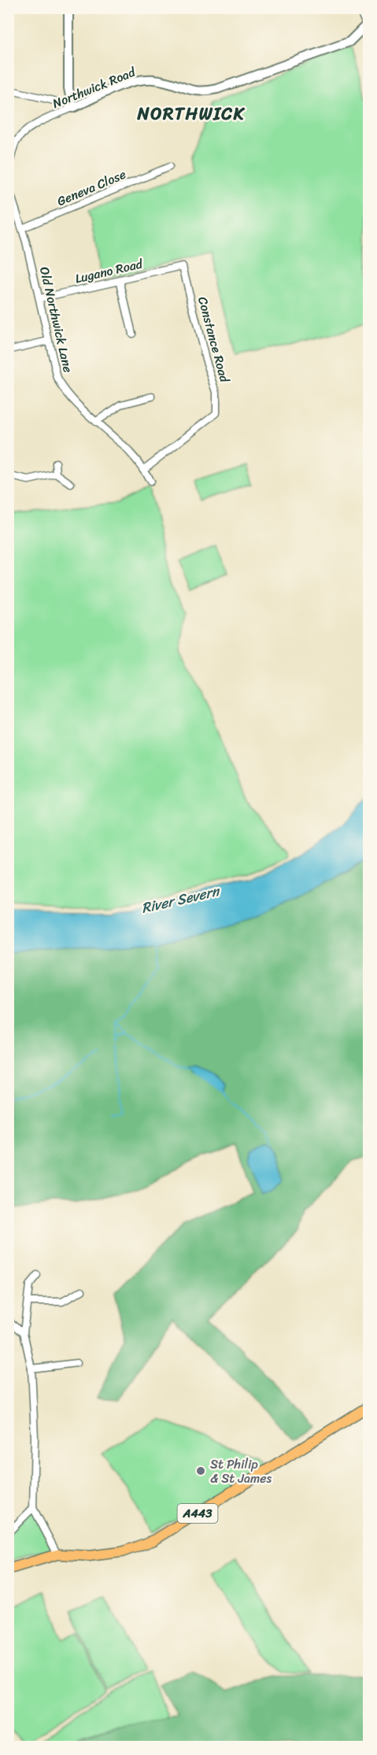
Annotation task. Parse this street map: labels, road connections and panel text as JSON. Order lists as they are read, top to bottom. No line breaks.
{"streets":{"main road":["A443"],"street":["Northwick Road","Geneva Close","Lugano Road","Old Northwick Lane","Constance Road"]},"crossings":[["Geneva Close","Old Northwick Lane"],["Lugano Road","Old Northwick Lane"],["Lugano Road","Constance Road"],["Old Northwick Lane","Constance Road"]],"districts":["NORTHWICK"],"water":["River Severn"],"places":["St Philip & St James"]}
